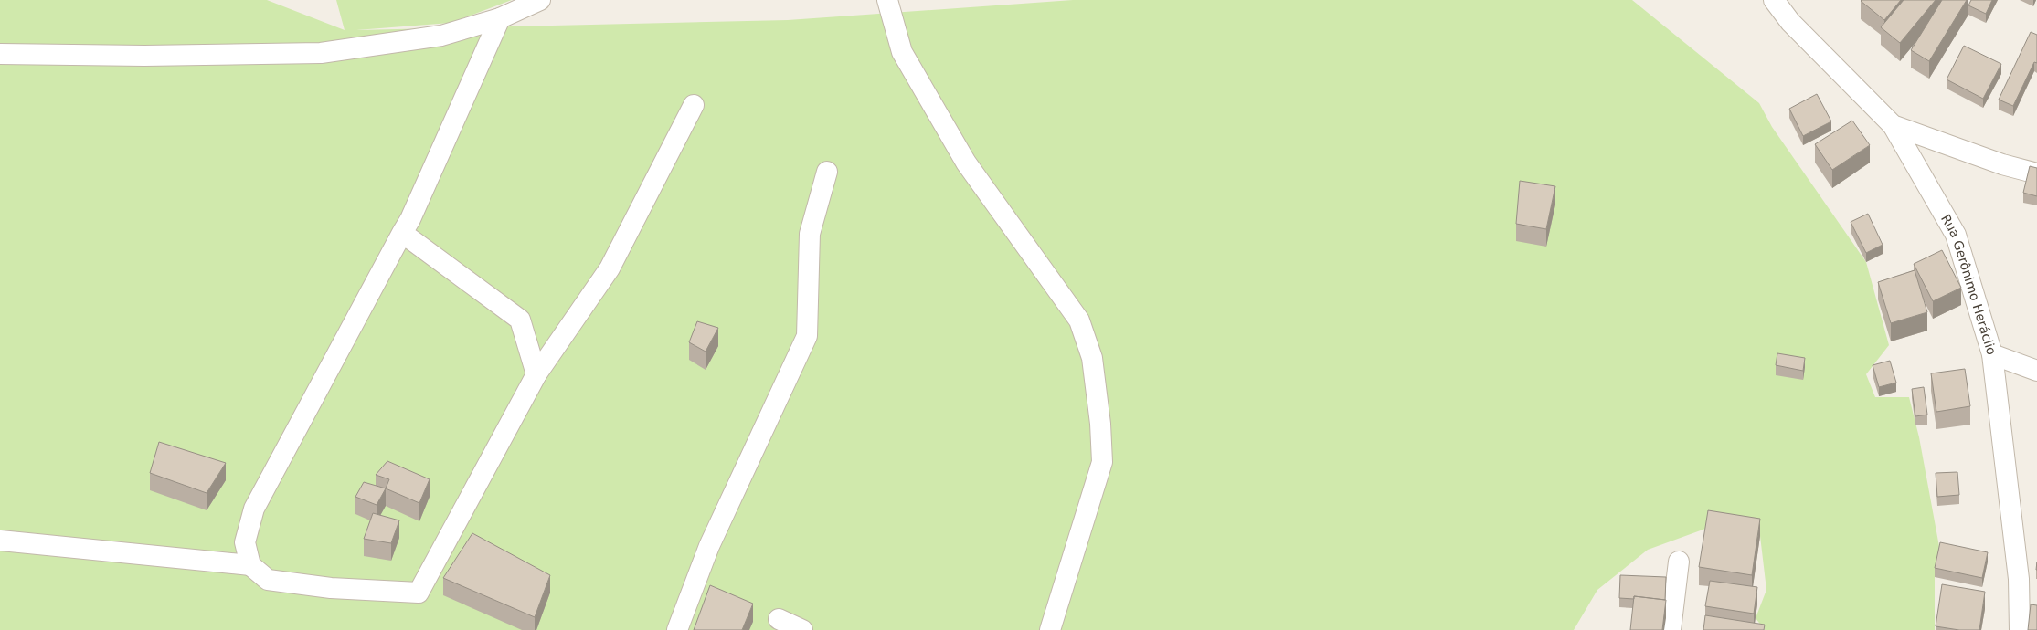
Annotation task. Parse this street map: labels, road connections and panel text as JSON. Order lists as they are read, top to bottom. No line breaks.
{"streets":{"street":["Rua Gerônimo Heráclio"]}}
